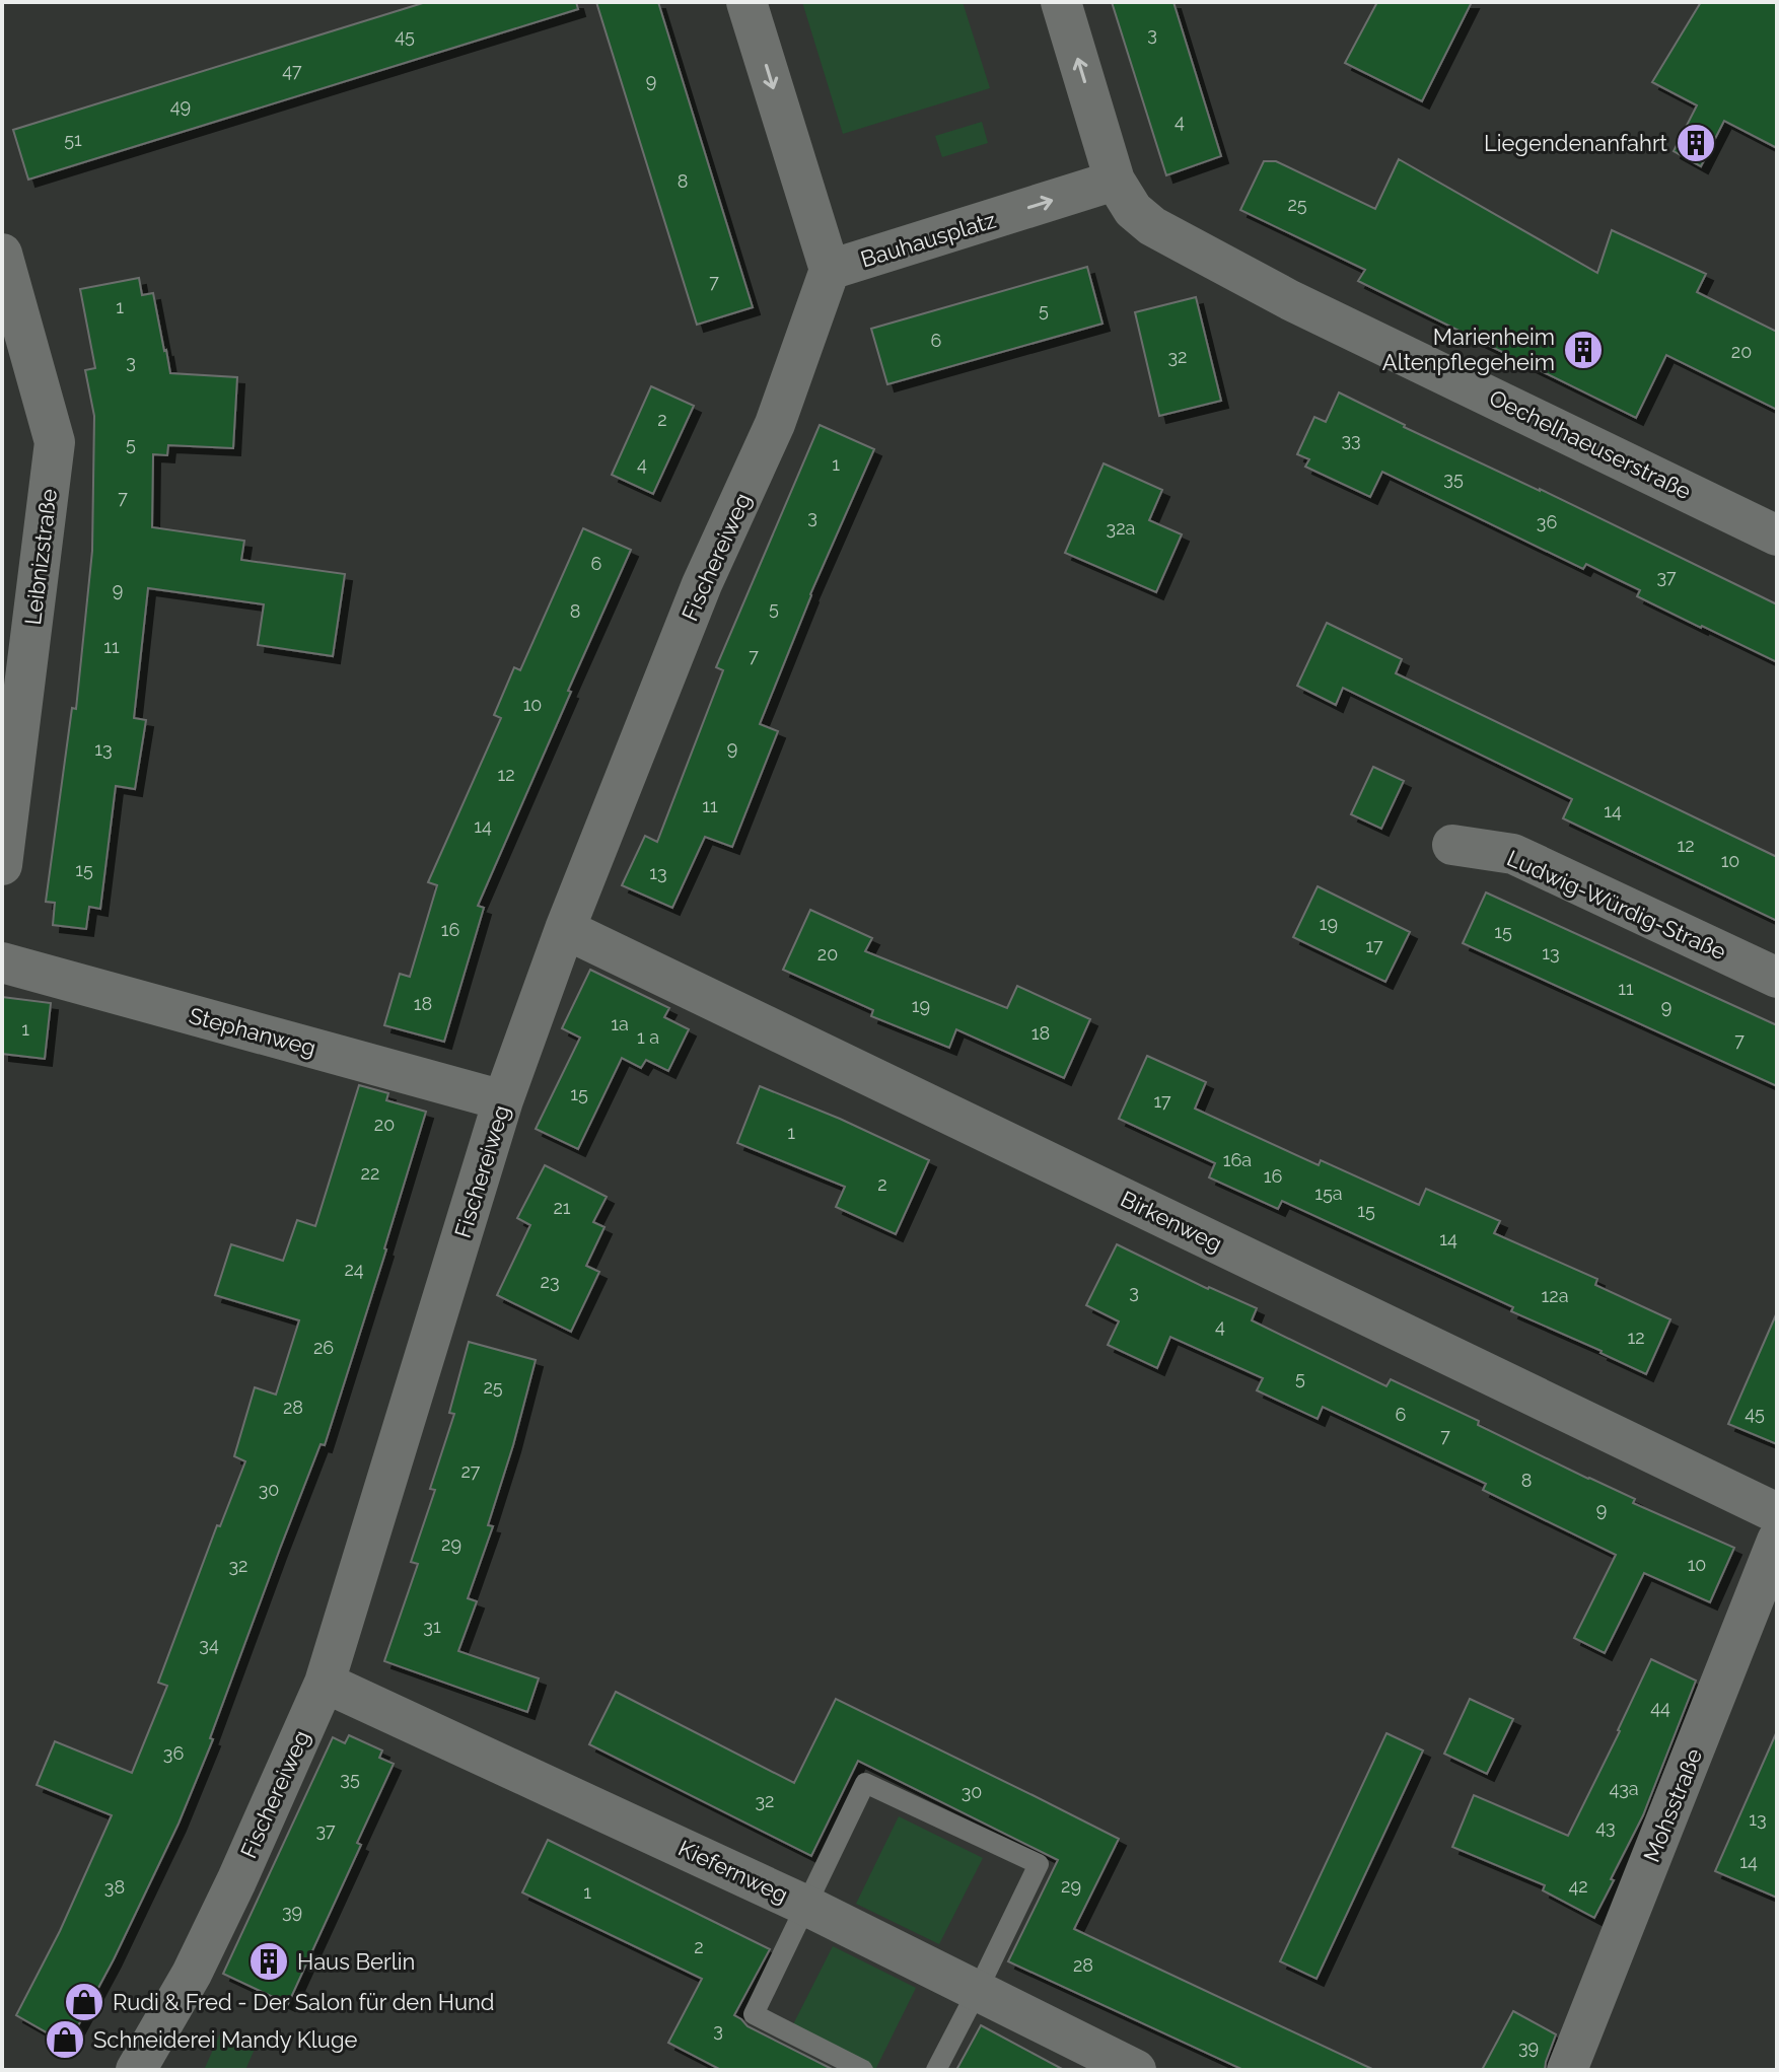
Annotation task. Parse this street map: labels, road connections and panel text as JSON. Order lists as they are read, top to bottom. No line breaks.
{"streets":{"street":["Bauhausplatz","Oechelhaeuserstraße","Leibnizstraße","Fischereiweg","Ludwig-Würdig-Straße","Stephanweg","Birkenweg","Mohsstraße","Kiefernweg"]},"crossings":[["Bauhausplatz","Oechelhaeuserstraße"],["Bauhausplatz","Fischereiweg"],["Fischereiweg","Stephanweg"],["Fischereiweg","Birkenweg"],["Fischereiweg","Kiefernweg"]],"places":{"building":["Liegendenanfahrt","Marienheim Altenpflegeheim","Haus Berlin"],"shop":["Rudi & Fred - Der Salon für den Hund","Schneiderei Mandy Kluge"]},"house_numbers":["3","45","47","9","49","4","51","8","25","7","1","5","6","20","32","3","2","33","5","4","1","35","7","3","36","32a","6","37","9","5","8","11","7","10","9","13","12","11","14","14","12","10","15","13","19","16","15","17","13","20","11","18","19","9","1a","1","18","1 a","7","15","17","20","1","16a","22","16","2","15a","21","15","14","24","23","3","12a","4","12","26","5","25","28","45","6","7","27","8","30","9","29","10","32","31","34","44","36","35","43a","30","32","13","43","37","14","29","42","38","1","39","2","28","3","39"]}
